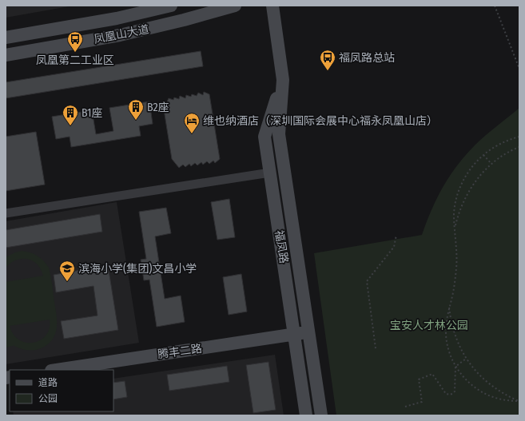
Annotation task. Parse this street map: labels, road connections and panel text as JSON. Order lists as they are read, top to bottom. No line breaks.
{"streets":{"main road":["凤凰山大道","福凤路","腾丰二路"]},"crossings":[["福凤路","腾丰二路"]],"parks":["宝安人才林公园"],"places":{"bus stop":["凤凰第二工业区","福凤路总站"],"building":["B2座","B1座"],"hotel":["维也纳酒店（深圳国际会展中心福永凤凰山店）"],"school or university":["滨海小学(集团)文昌小学"]},"legend":["道路","公园"]}
